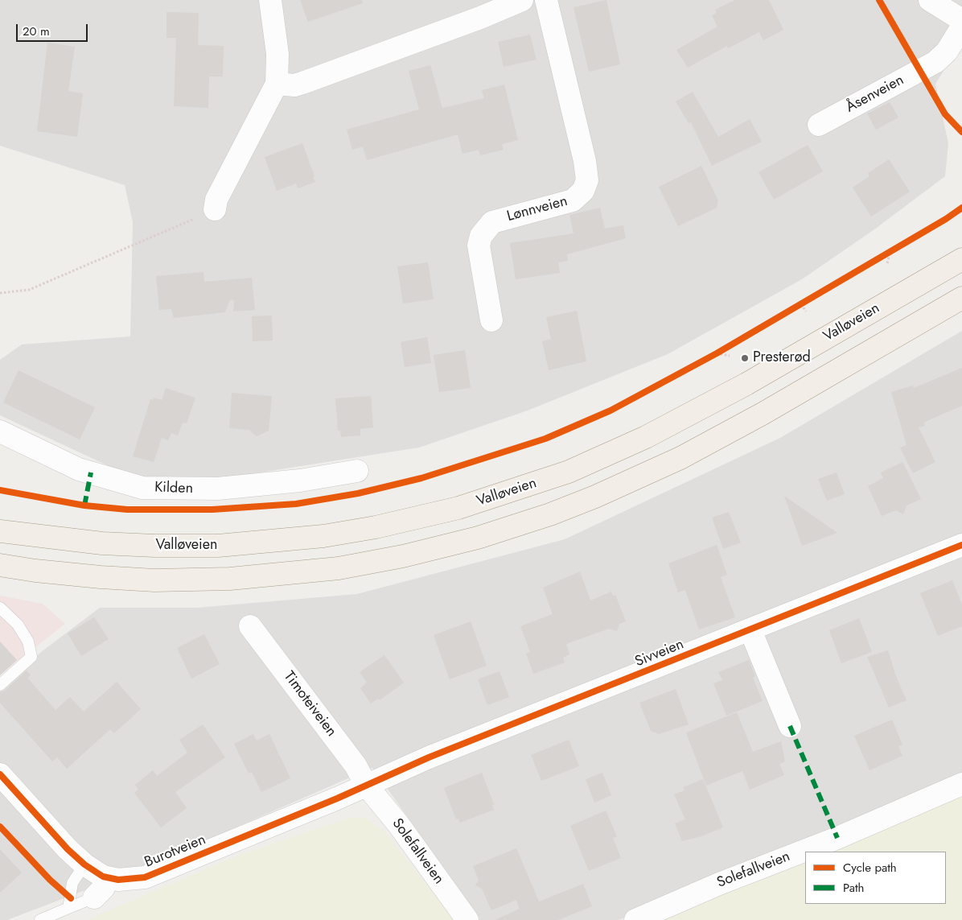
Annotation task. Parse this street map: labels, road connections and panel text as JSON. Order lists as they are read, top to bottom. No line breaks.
{"streets":{"main road":["Valløveien"],"street":["Åsenveien","Lønnveien","Kilden","Sivveien","Timoteiveien","Burotveien","Solefallveien"]},"crossings":[["Sivveien","Timoteiveien"],["Sivveien","Burotveien"],["Sivveien","Solefallveien"],["Timoteiveien","Burotveien"],["Timoteiveien","Solefallveien"],["Burotveien","Solefallveien"]],"places":["Presterød"],"legend":["Cycle path","Path"],"scale_bar":"20 m"}
